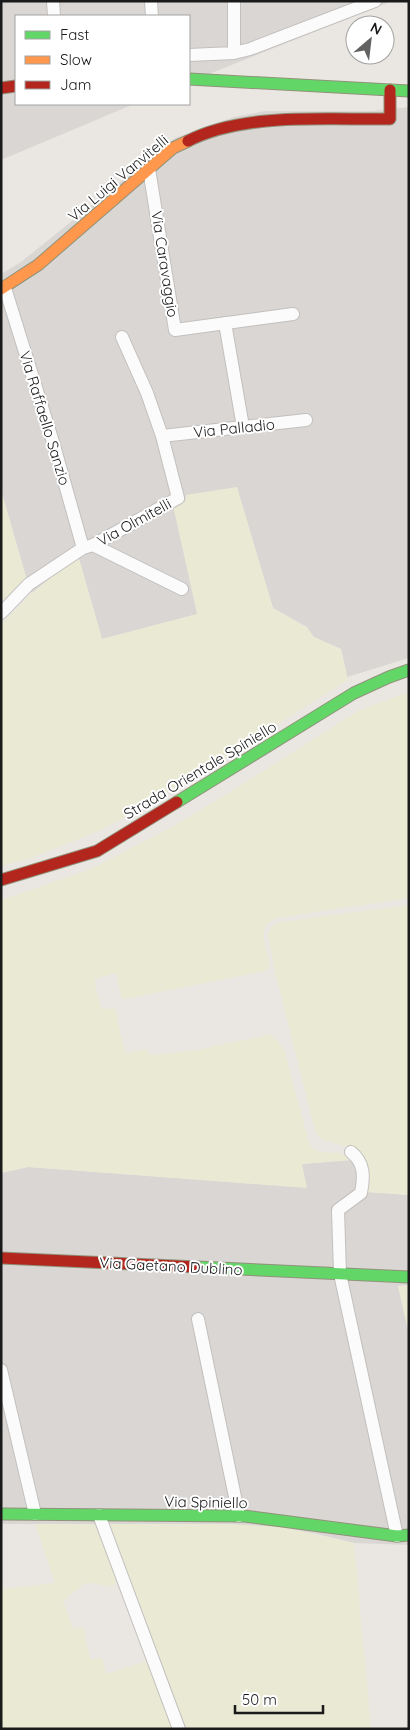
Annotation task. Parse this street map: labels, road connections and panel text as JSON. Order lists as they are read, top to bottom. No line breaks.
{"streets":{"street":["Via Luigi Vanvitelli","Via Caravaggio","Via Raffaello Sanzio","Via Palladio","Via Olmitelli","Strada Orientale Spiniello","Via Gaetano Dublino","Via Spiniello"]},"crossings":[["Via Luigi Vanvitelli","Via Caravaggio"],["Via Luigi Vanvitelli","Via Raffaello Sanzio"],["Via Raffaello Sanzio","Via Olmitelli"],["Via Palladio","Via Olmitelli"]],"legend":["Fast","Slow","Jam"],"scale_bar":"50 m","north":"top right"}
